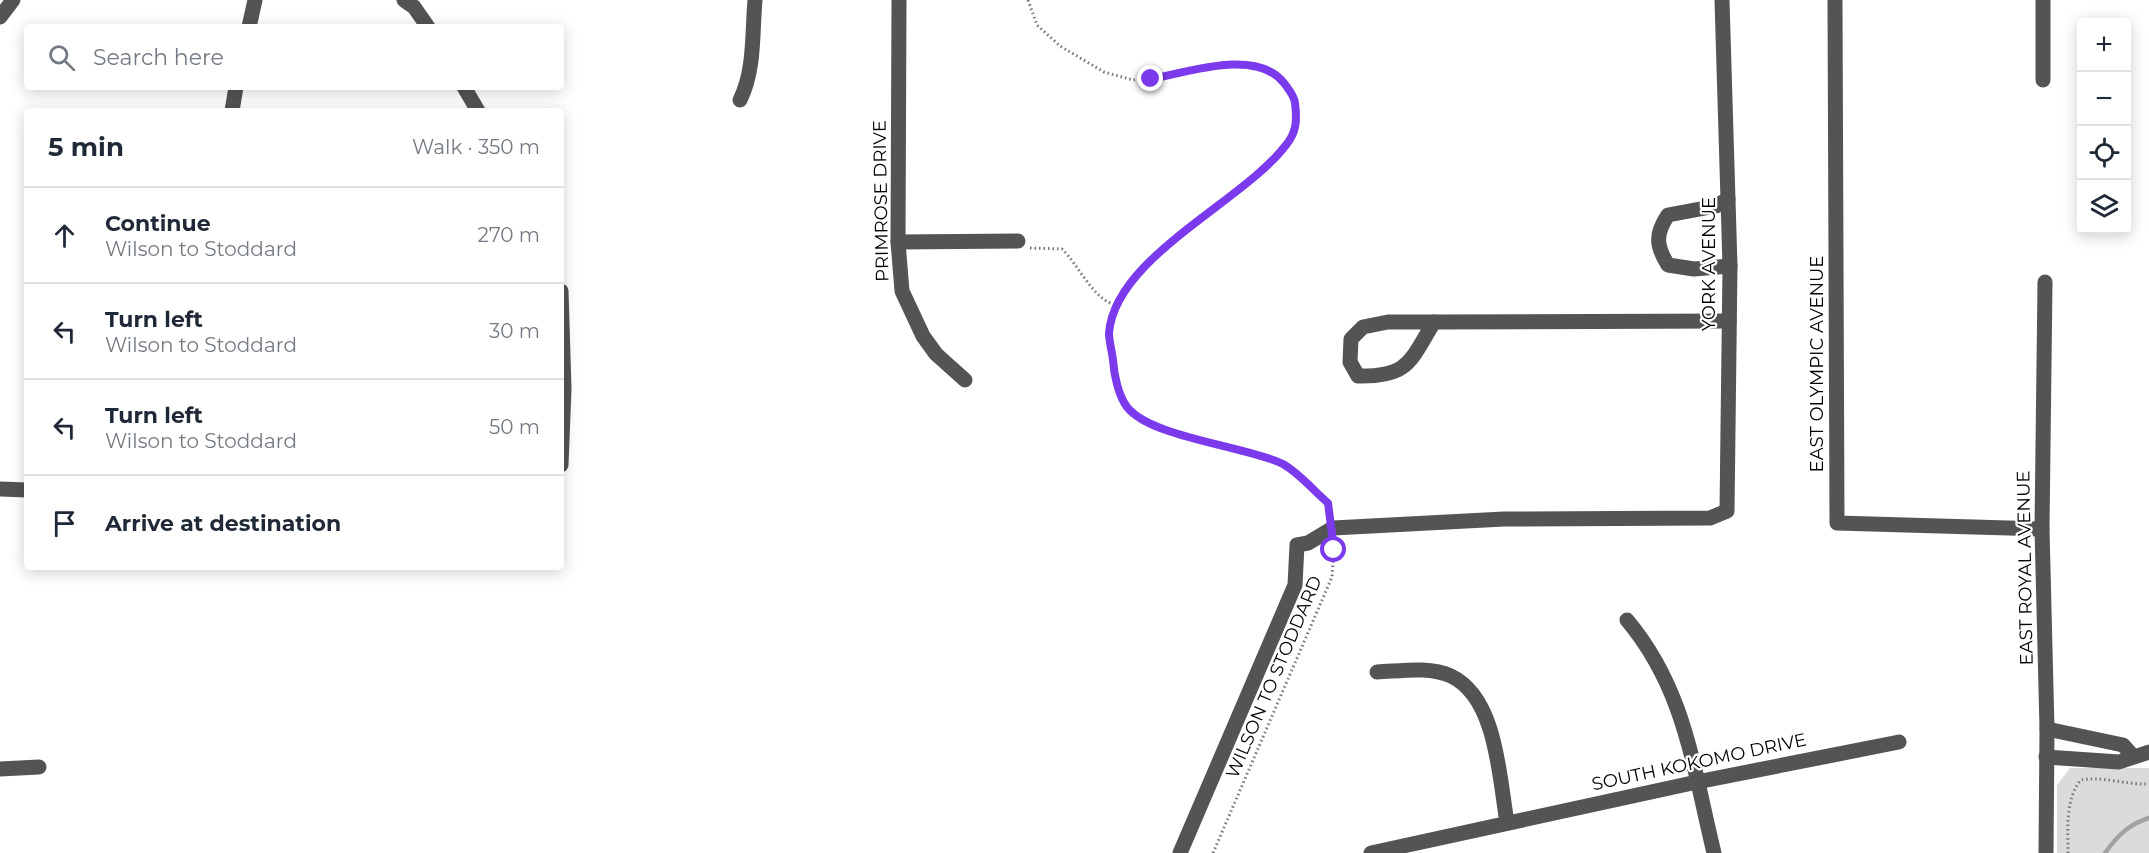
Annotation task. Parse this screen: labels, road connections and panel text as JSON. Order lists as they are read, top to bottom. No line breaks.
{"streets":{"street":["PRIMROSE DRIVE","YORK AVENUE","EAST OLYMPIC AVENUE","EAST ROYAL AVENUE","SOUTH KOKOMO DRIVE"],"path":["WILSON TO STODDARD"]},"crossings":[["YORK AVENUE","WILSON TO STODDARD"],["EAST OLYMPIC AVENUE","EAST ROYAL AVENUE"]],"page":{"map_buttons":["+","−"],"search":"Search here","heading":["5 min","Walk · 350 m"],"list":[["Continue","Wilson to Stoddard","270 m"],["Turn left","Wilson to Stoddard","30 m"],["Turn left","Wilson to Stoddard","50 m"],"Arrive at destination"]}}
